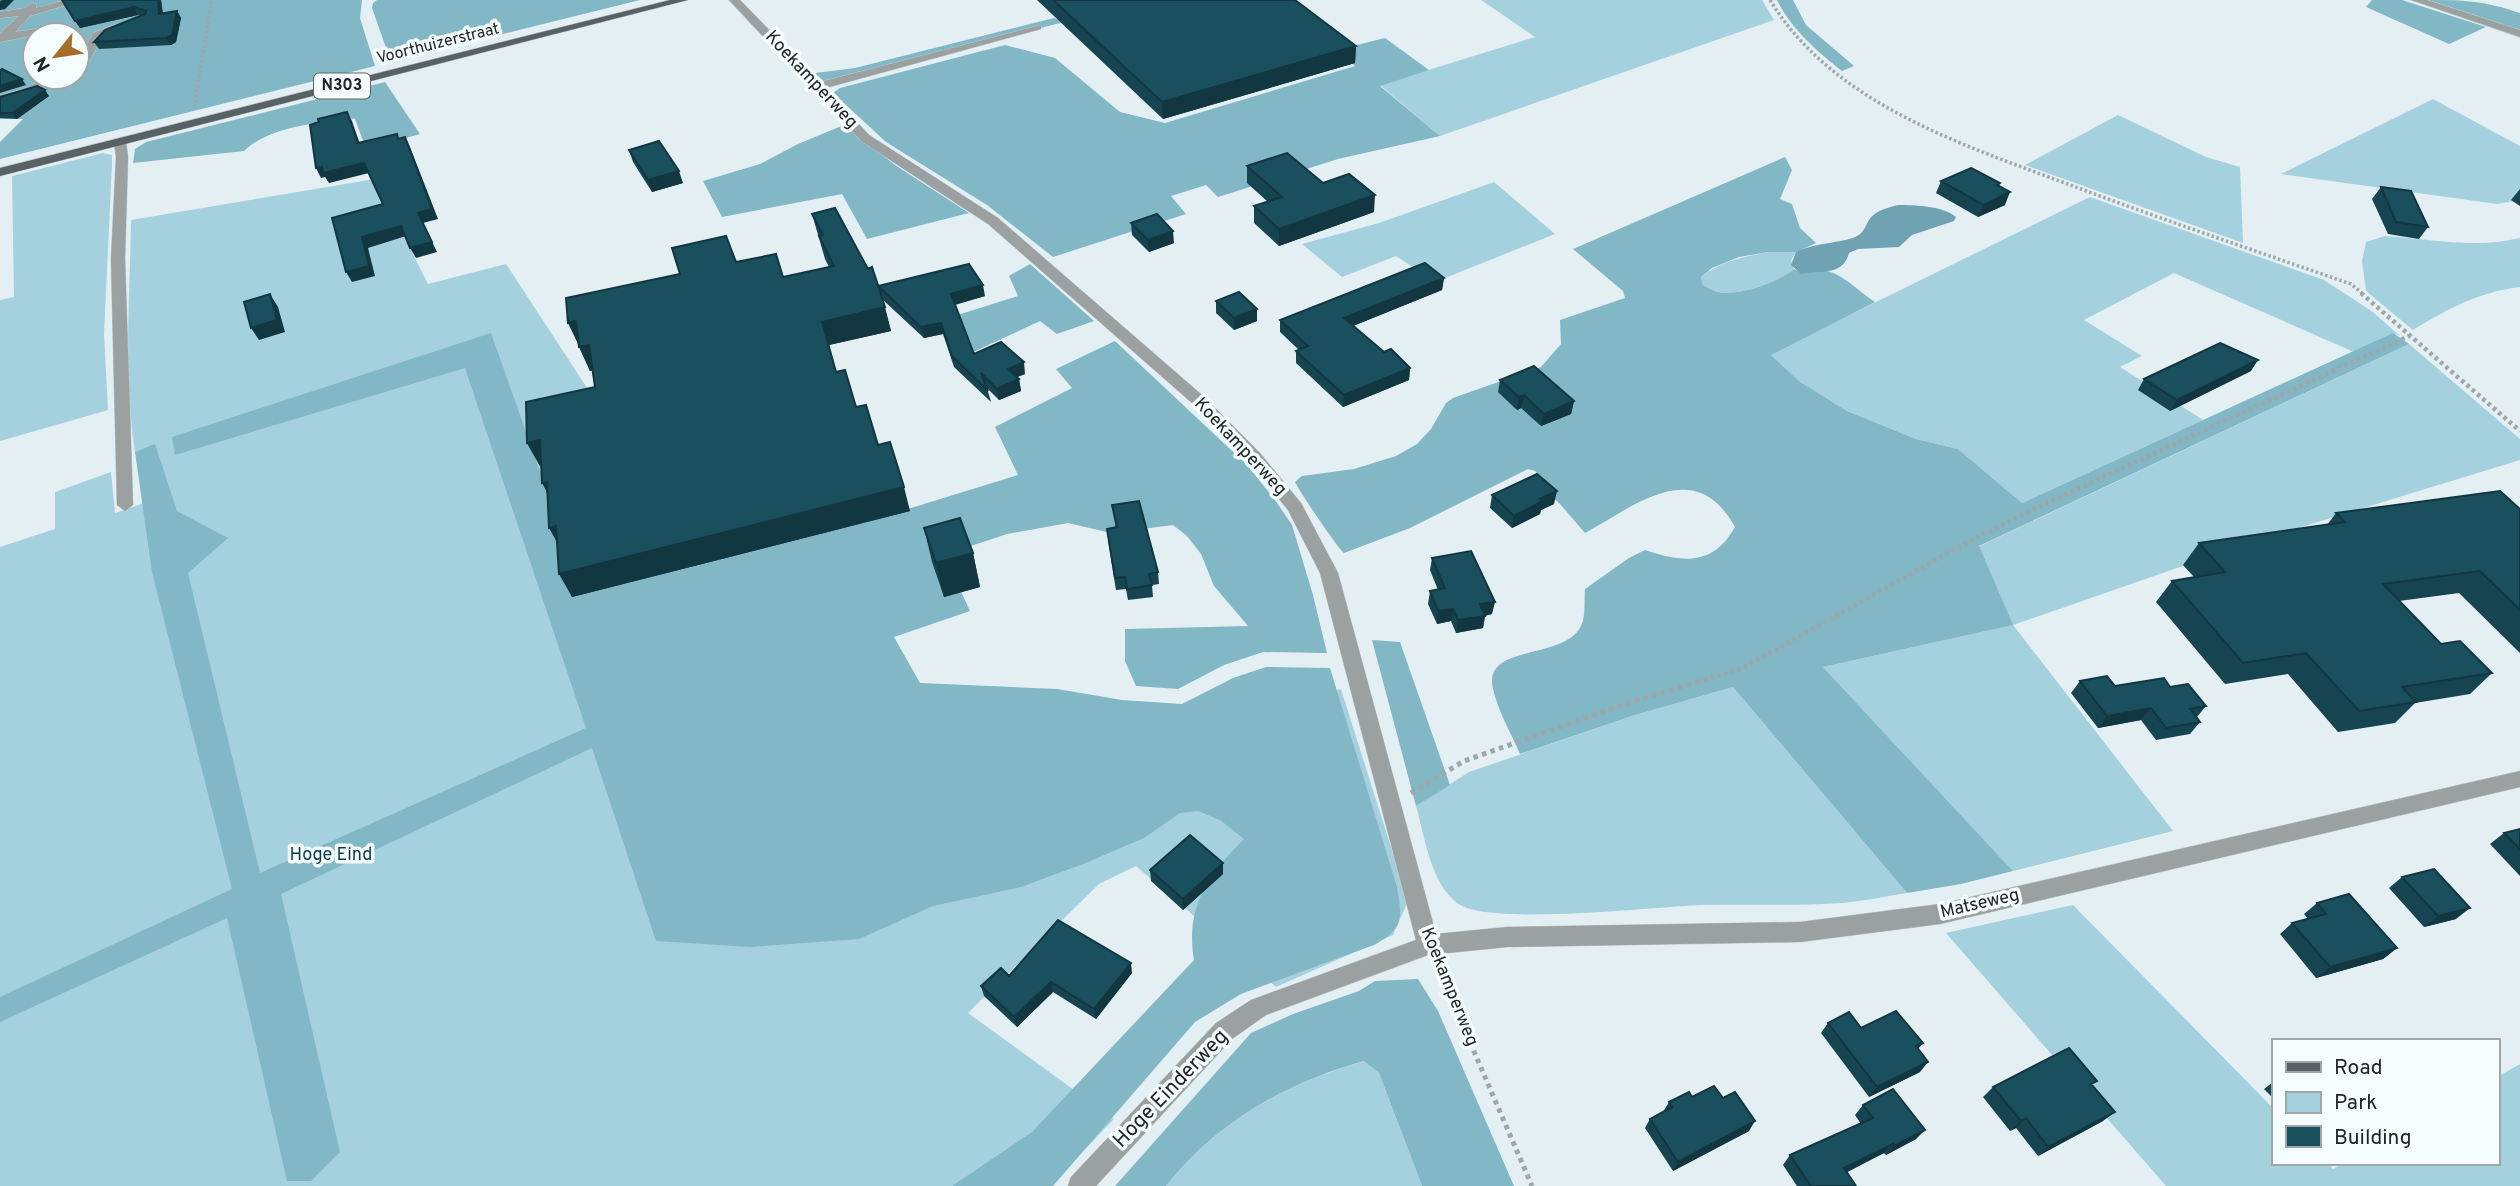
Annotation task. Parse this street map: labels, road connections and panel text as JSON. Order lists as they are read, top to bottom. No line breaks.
{"streets":{"main road":["Voorthuizerstraat","N303"],"street":["Koekamperweg","Matseweg","Hoge Einderweg"]},"crossings":[["Koekamperweg","Matseweg"],["Koekamperweg","Hoge Einderweg"],["Matseweg","Hoge Einderweg"]],"parks":["Hoge Eind"],"legend":["Road","Park","Building"],"north":"bottom left"}
